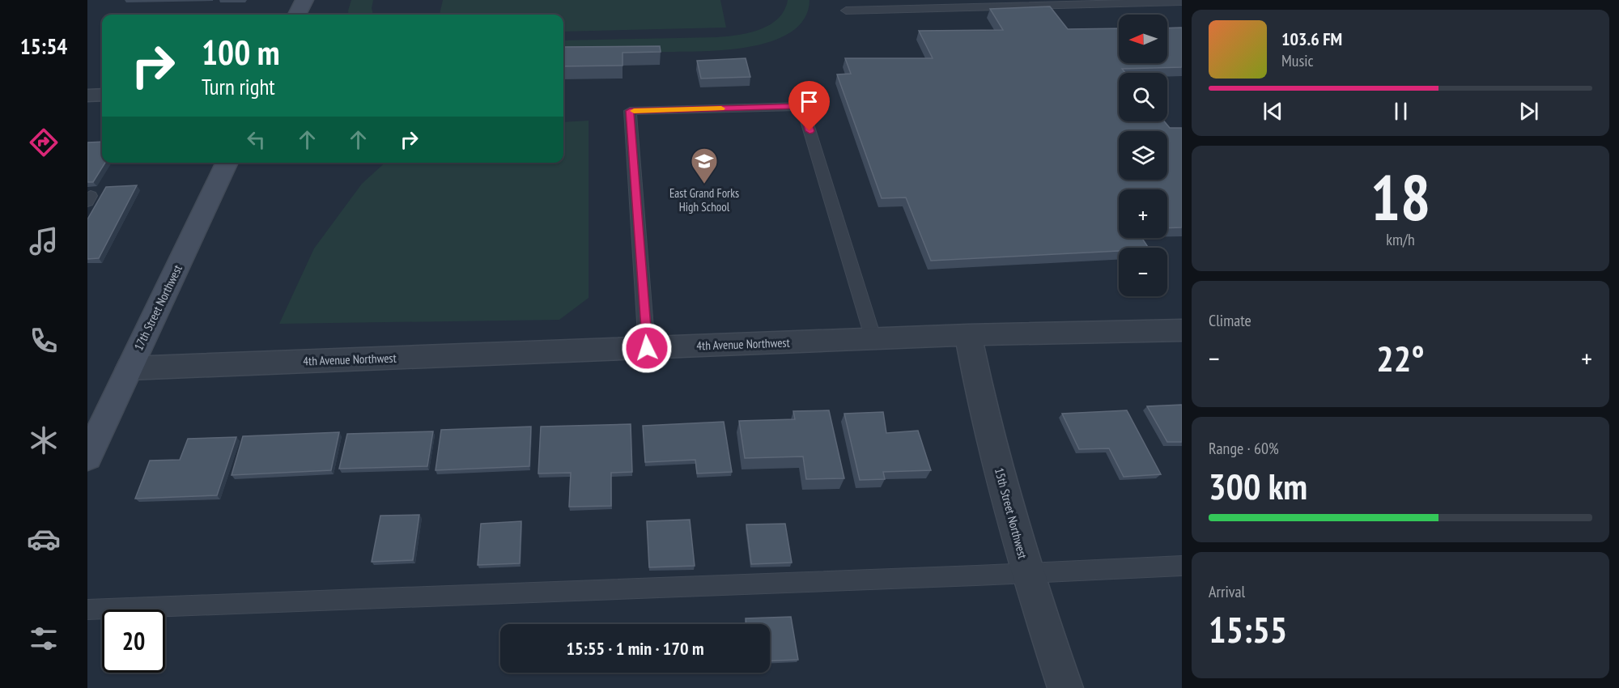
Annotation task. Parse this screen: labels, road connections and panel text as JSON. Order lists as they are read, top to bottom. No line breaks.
{"streets":{"street":["17th Street Northwest","4th Avenue Northwest","15th Street Northwest"]},"crossings":[["17th Street Northwest","4th Avenue Northwest"],["4th Avenue Northwest","15th Street Northwest"]],"places":{"school or university":["East Grand Forks High School"]},"north":"left","page":{"tabs":"15:54","map_buttons":["+","−"],"turn":["100 m","Turn right"],"song":["103.6 FM","Music"],"tile":[["18","km/h"],"Climate",["Range · 60%","300 km"],["Arrival","15:55"]],"heat":["−","22°","+"],"limit":"20","trip":"15:55 · 1 min · 170 m"}}
